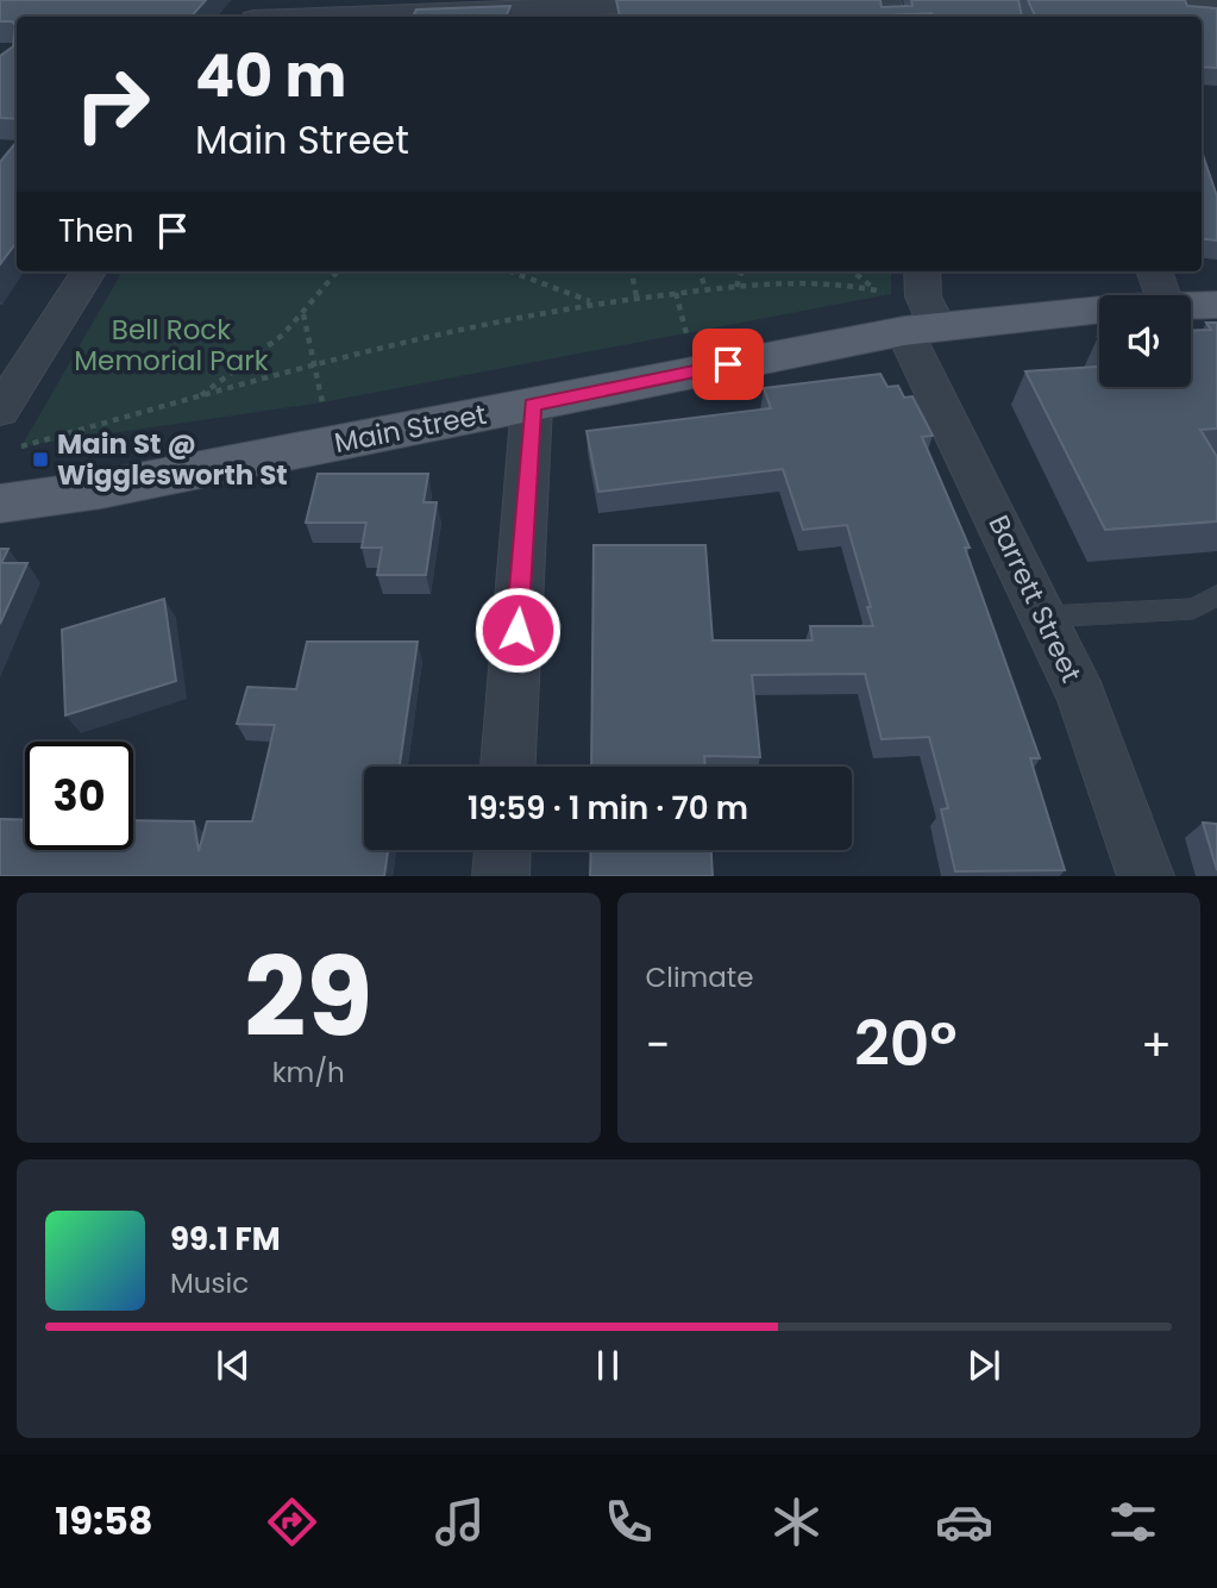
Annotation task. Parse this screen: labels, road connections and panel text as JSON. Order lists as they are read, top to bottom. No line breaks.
{"streets":{"main road":["Main Street"],"street":["Barrett Street"]},"crossings":[["Main Street","Barrett Street"]],"parks":["Bell Rock Memorial Park"],"places":{"transit":["Main St @ Wigglesworth St"]},"page":{"turn":["40 m","Main Street"],"then":"Then","limit":"30","trip":"19:59 · 1 min · 70 m","tile":[["29","km/h"],"Climate"],"heat":["−","20°","+"],"song":["99.1 FM","Music"],"tabs":"19:58"}}
